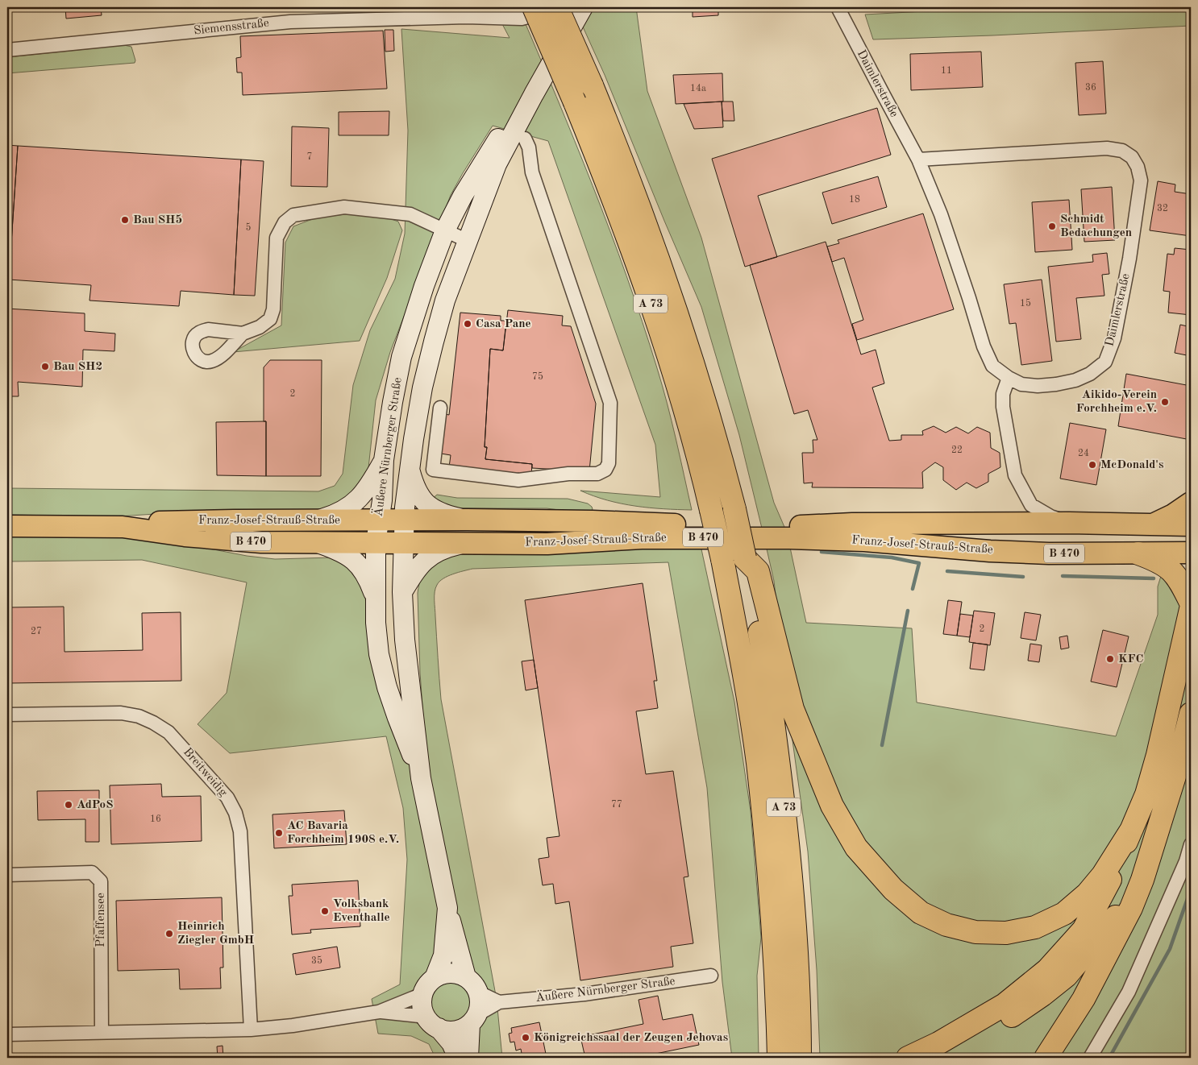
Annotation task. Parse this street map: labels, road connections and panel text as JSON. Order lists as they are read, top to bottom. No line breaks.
{"streets":{"highway":["A 73"],"main road":["Äußere Nürnberger Straße","Franz-Josef-Strauß-Straße","B 470"],"street":["Siemensstraße","Daimlerstraße","Breitweidig","Pfaffensee"]},"crossings":[["Äußere Nürnberger Straße","Franz-Josef-Strauß-Straße"]],"places":["Bau SH5","Schmidt Bedachungen","Casa Pane","Bau SH2","Aikido-Verein Forchheim e.V.","McDonald's","KFC","AdPoS","AC Bavaria Forchheim 1908 e.V.","Volksbank Eventhalle","Heinrich Ziegler GmbH","Königreichssaal der Zeugen Jehovas"],"house_numbers":["11","36","14a","7","18","32","5","15","75","2","22","24","2","27","77","16","35"]}
